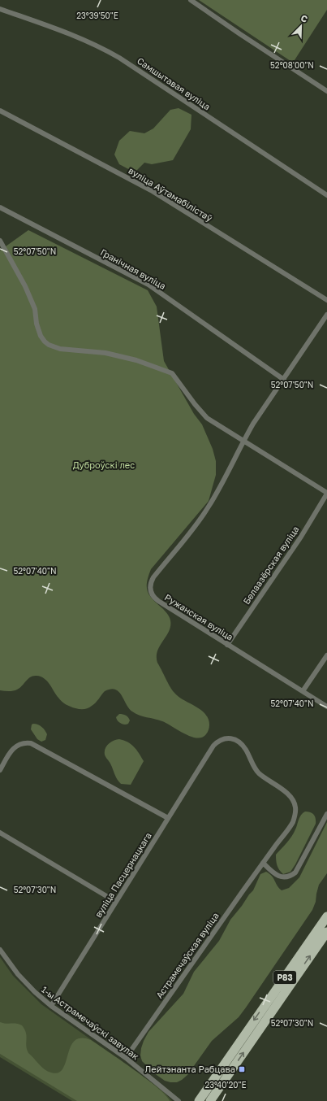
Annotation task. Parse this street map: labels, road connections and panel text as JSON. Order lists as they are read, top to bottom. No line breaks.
{"streets":{"highway":["Р83"],"street":["Самшытавая вуліца","вуліца Аўтамабілістаў","Гранічная вуліца","Белаазёрская вуліца","Ружанская вуліца","вуліца Пасцернацкага","Астрамечаўская вуліца","1-ы Астрамечаўскі завулак"]},"crossings":[["Белаазёрская вуліца","Ружанская вуліца"],["вуліца Пасцернацкага","Астрамечаўская вуліца"],["вуліца Пасцернацкага","1-ы Астрамечаўскі завулак"],["Астрамечаўская вуліца","1-ы Астрамечаўскі завулак"]],"parks":["Дуброўскі лес"],"places":{"transit":["Лейтэнанта Рабцава"]},"north":"top right","coordinates":["23°39'50\"E","52°08'00\"N","52°07'50\"N","52°07'40\"N","52°07'30\"N","23°40'20\"E"]}
